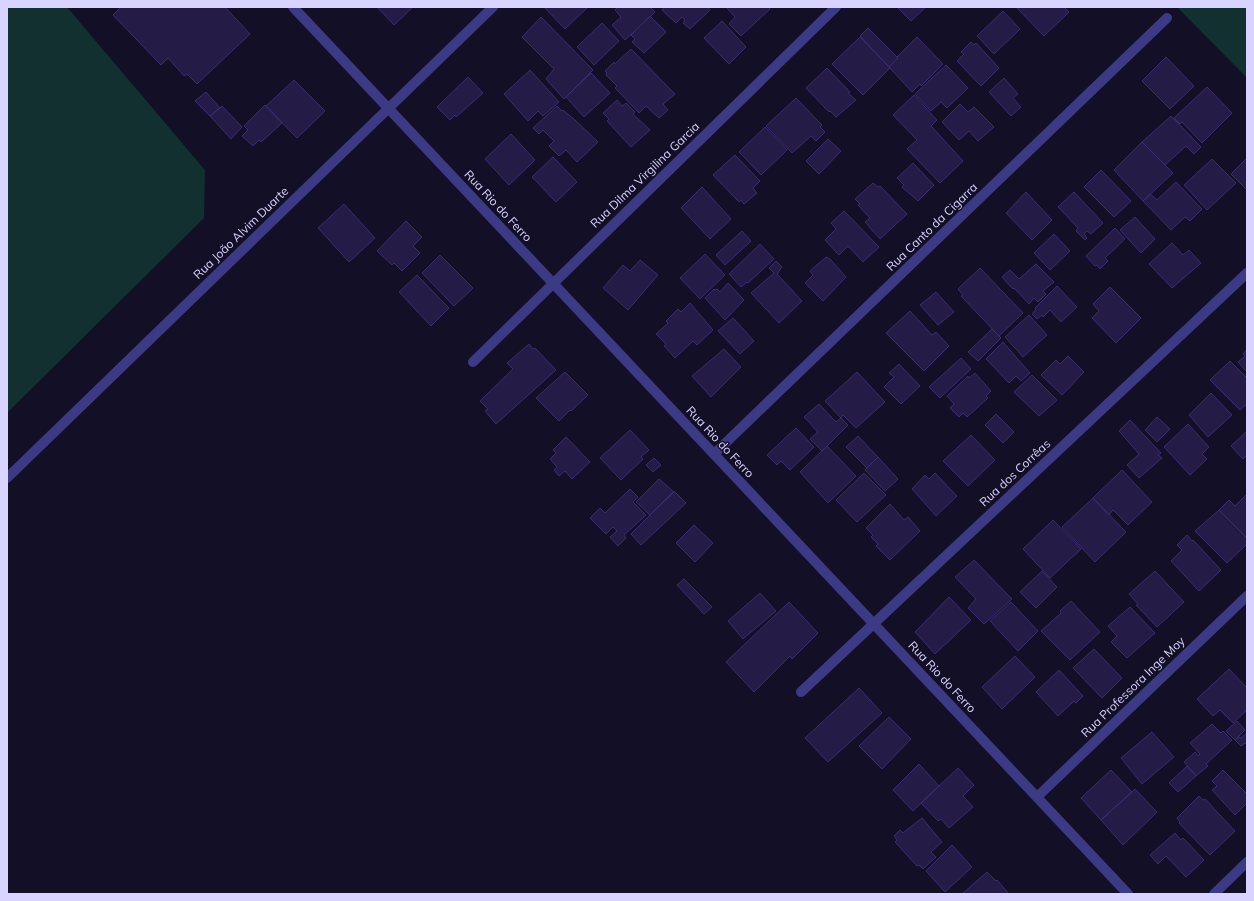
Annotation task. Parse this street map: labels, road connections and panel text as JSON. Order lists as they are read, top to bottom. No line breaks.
{"streets":{"street":["Rua Dilma Virgilina Garcia","Rua Rio do Ferro","Rua Canto da Cigarra","Rua João Alvim Duarte","Rua dos Corrêas","Rua Professora Inge Moy"]},"crossings":[["Rua Dilma Virgilina Garcia","Rua Rio do Ferro"],["Rua Rio do Ferro","Rua Canto da Cigarra"],["Rua Rio do Ferro","Rua João Alvim Duarte"],["Rua Rio do Ferro","Rua dos Corrêas"],["Rua Rio do Ferro","Rua Professora Inge Moy"]]}
